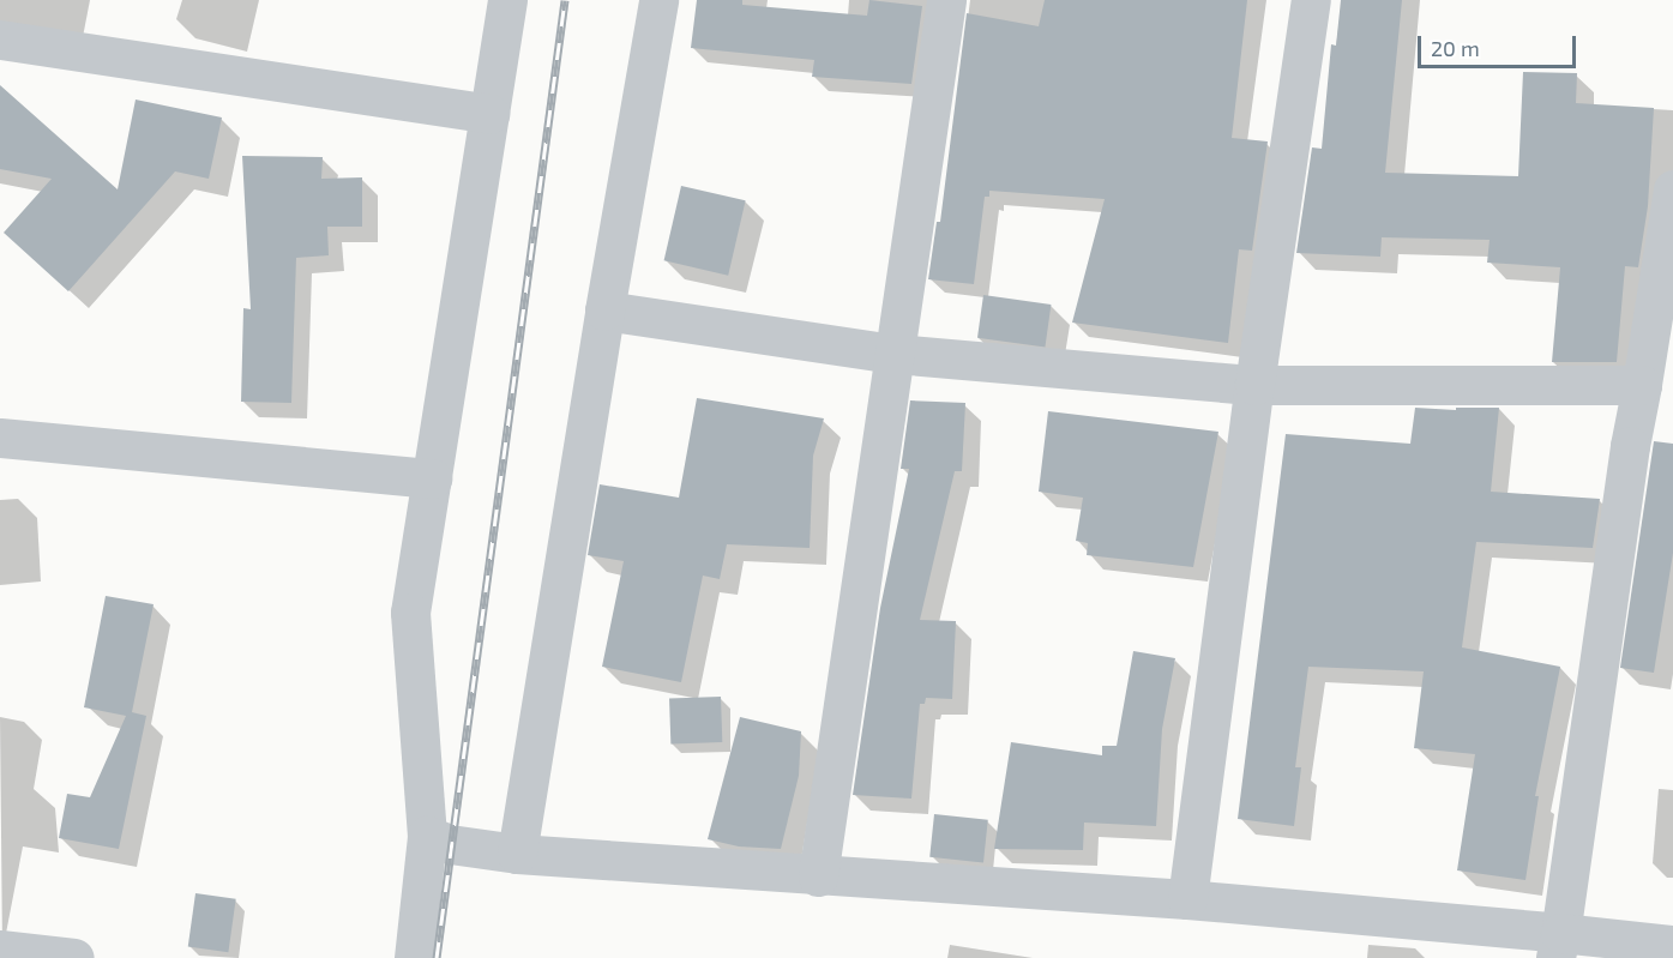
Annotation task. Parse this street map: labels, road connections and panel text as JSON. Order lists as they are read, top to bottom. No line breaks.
{"scale_bar":"20 m"}
